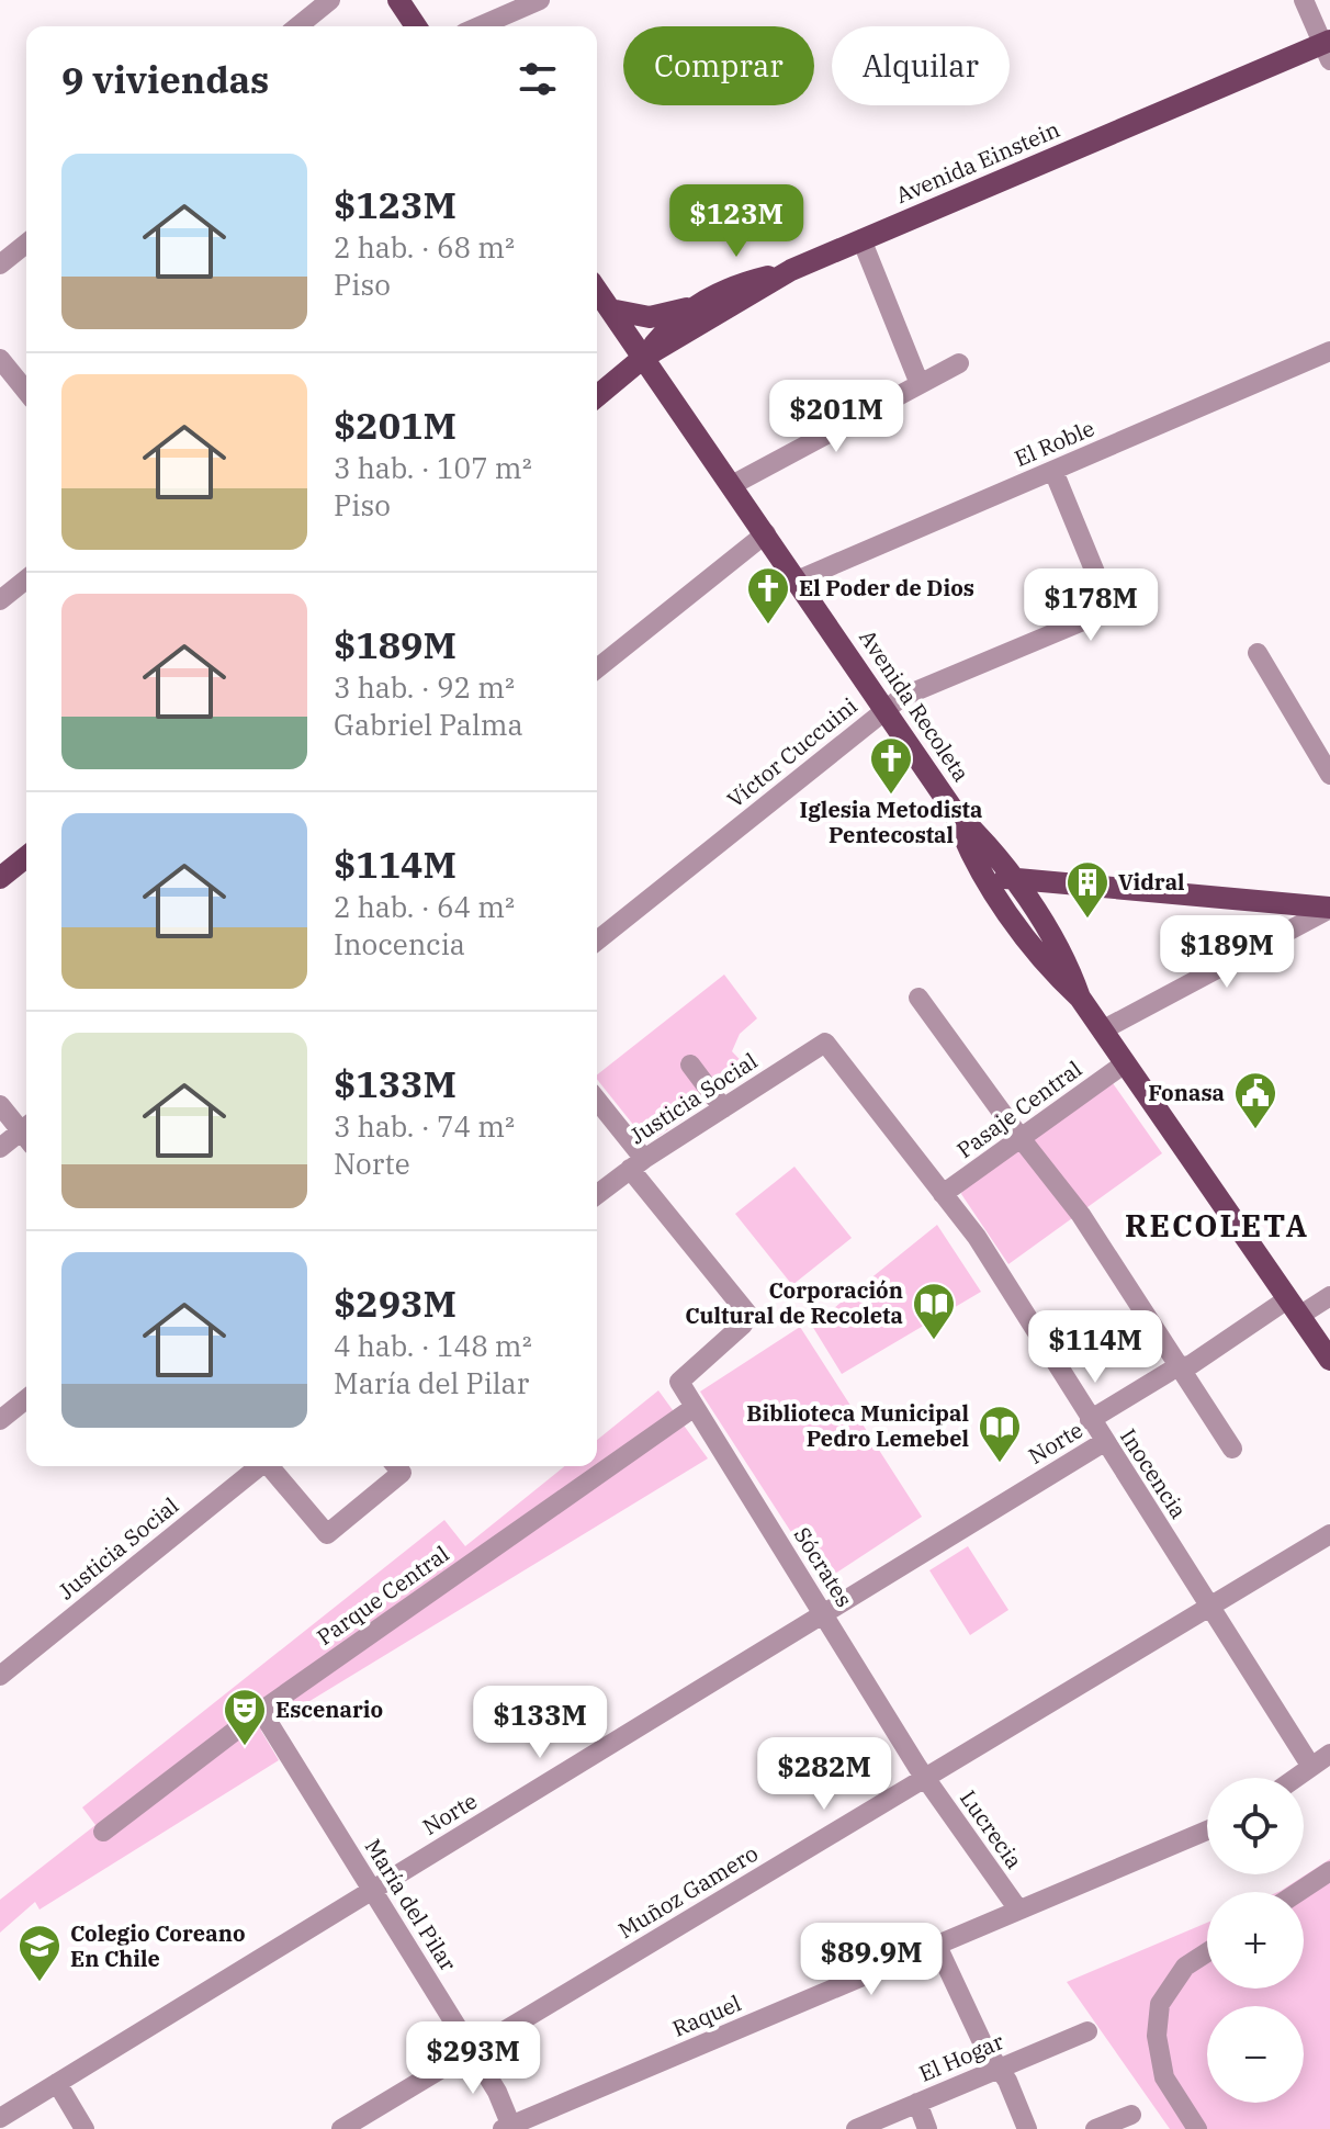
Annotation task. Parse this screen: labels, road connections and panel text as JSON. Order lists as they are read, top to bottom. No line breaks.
{"streets":{"main road":["Avenida Einstein","Avenida Recoleta"],"street":["El Roble","Víctor Cuccuini","Justicia Social","Pasaje Central","Norte","Inocencia","Sócrates","Parque Central","Lucrecia","Muñoz Gamero","María del Pilar","Raquel","El Hogar"]},"crossings":[["Avenida Einstein","Avenida Recoleta"],["El Roble","Avenida Recoleta"],["El Roble","Víctor Cuccuini"],["Avenida Recoleta","Víctor Cuccuini"],["Avenida Recoleta","Pasaje Central"],["Avenida Recoleta","Norte"],["Justicia Social","Inocencia"],["Justicia Social","Sócrates"],["Pasaje Central","Inocencia"],["Norte","Inocencia"],["Norte","Sócrates"],["Norte","María del Pilar"],["Inocencia","Muñoz Gamero"],["Sócrates","Parque Central"],["Sócrates","Lucrecia"],["Sócrates","Muñoz Gamero"],["Parque Central","María del Pilar"],["Lucrecia","Muñoz Gamero"],["Lucrecia","Raquel"],["Muñoz Gamero","María del Pilar"],["María del Pilar","Raquel"]],"districts":["RECOLETA"],"places":{"church":["El Poder de Dios","Iglesia Metodista Pentecostal"],"building":["Vidral"],"public building":["Fonasa"],"library":["Corporación Cultural de Recoleta","Biblioteca Municipal Pedro Lemebel"],"theatre":["Escenario"],"school or university":["Colegio Coreano En Chile"]},"page":{"chip":["Comprar","Alquilar"],"heading":"9 viviendas","list":[{"name":"$123M","note":"2 hab. · 68 m² · Piso"},{"name":"$201M","note":"3 hab. · 107 m² · Piso"},{"name":"$189M","note":"3 hab. · 92 m² · Gabriel Palma"},{"name":"$114M","note":"2 hab. · 64 m² · Inocencia"},{"name":"$133M","note":"3 hab. · 74 m² · Norte"},{"name":"$293M","note":"4 hab. · 148 m² · María del Pilar"}],"price":["$123M","$201M","$178M","$189M","$114M","$133M","$282M","$89.9M","$293M"],"map_buttons":["+","−"]}}
